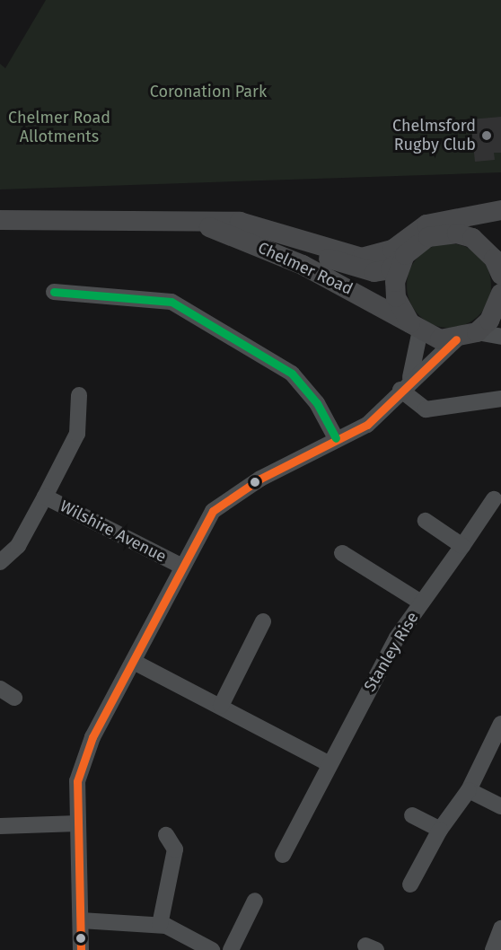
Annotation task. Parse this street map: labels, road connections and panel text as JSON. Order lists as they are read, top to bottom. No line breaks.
{"streets":{"main road":["Chelmer Road"],"street":["Wilshire Avenue","Stanley Rise"]},"parks":["Coronation Park","Chelmer Road Allotments"],"places":["Chelmsford Rugby Club"]}
